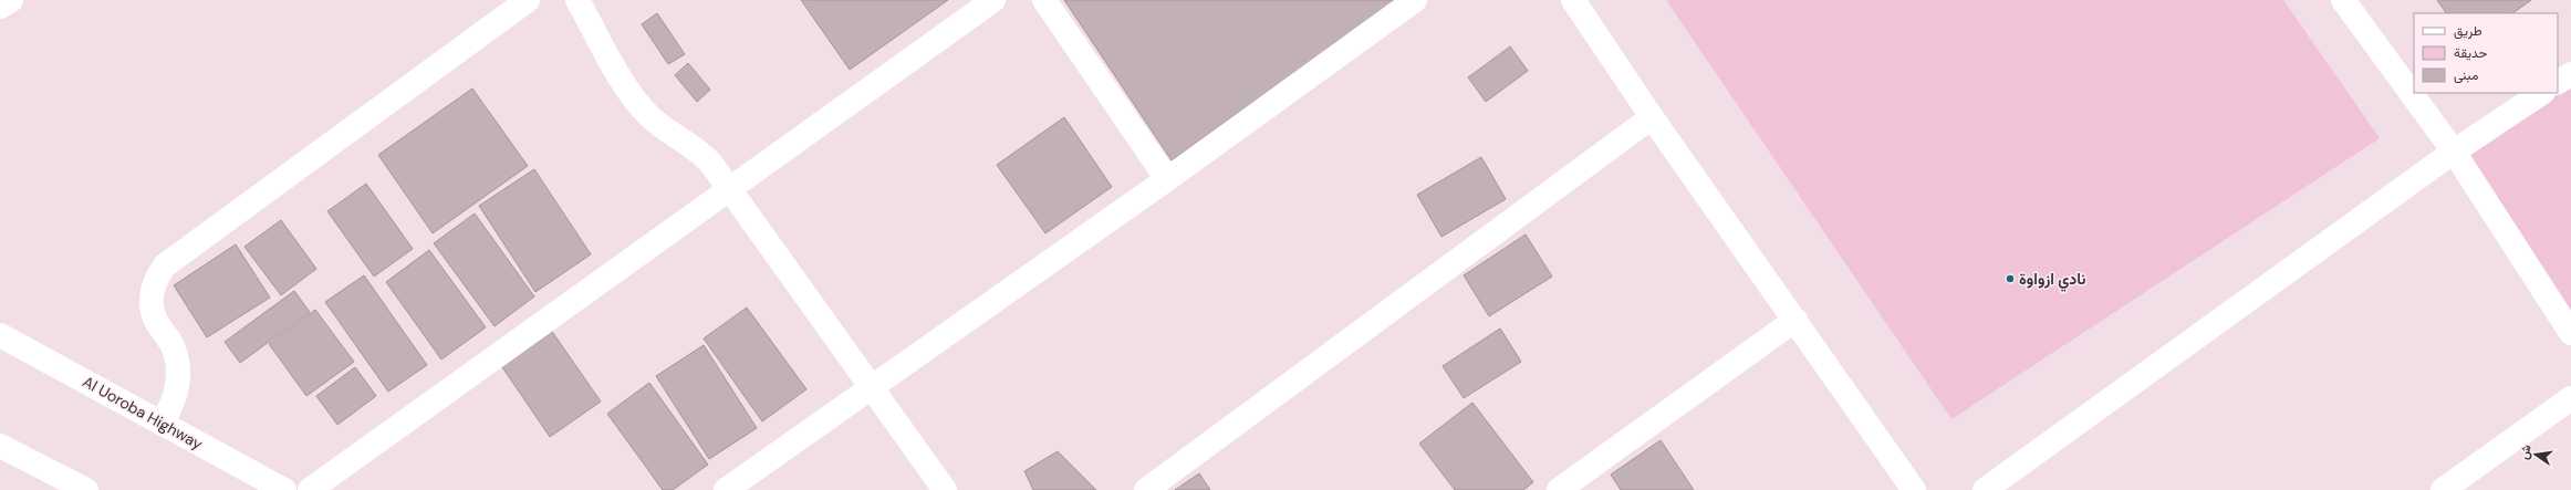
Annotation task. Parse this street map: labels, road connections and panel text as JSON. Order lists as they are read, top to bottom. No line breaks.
{"streets":{"main road":["Al Uoroba Highway"]},"places":["نادي ازواوة"],"legend":["طريق","حديقة","مبنى"],"north":"left"}
